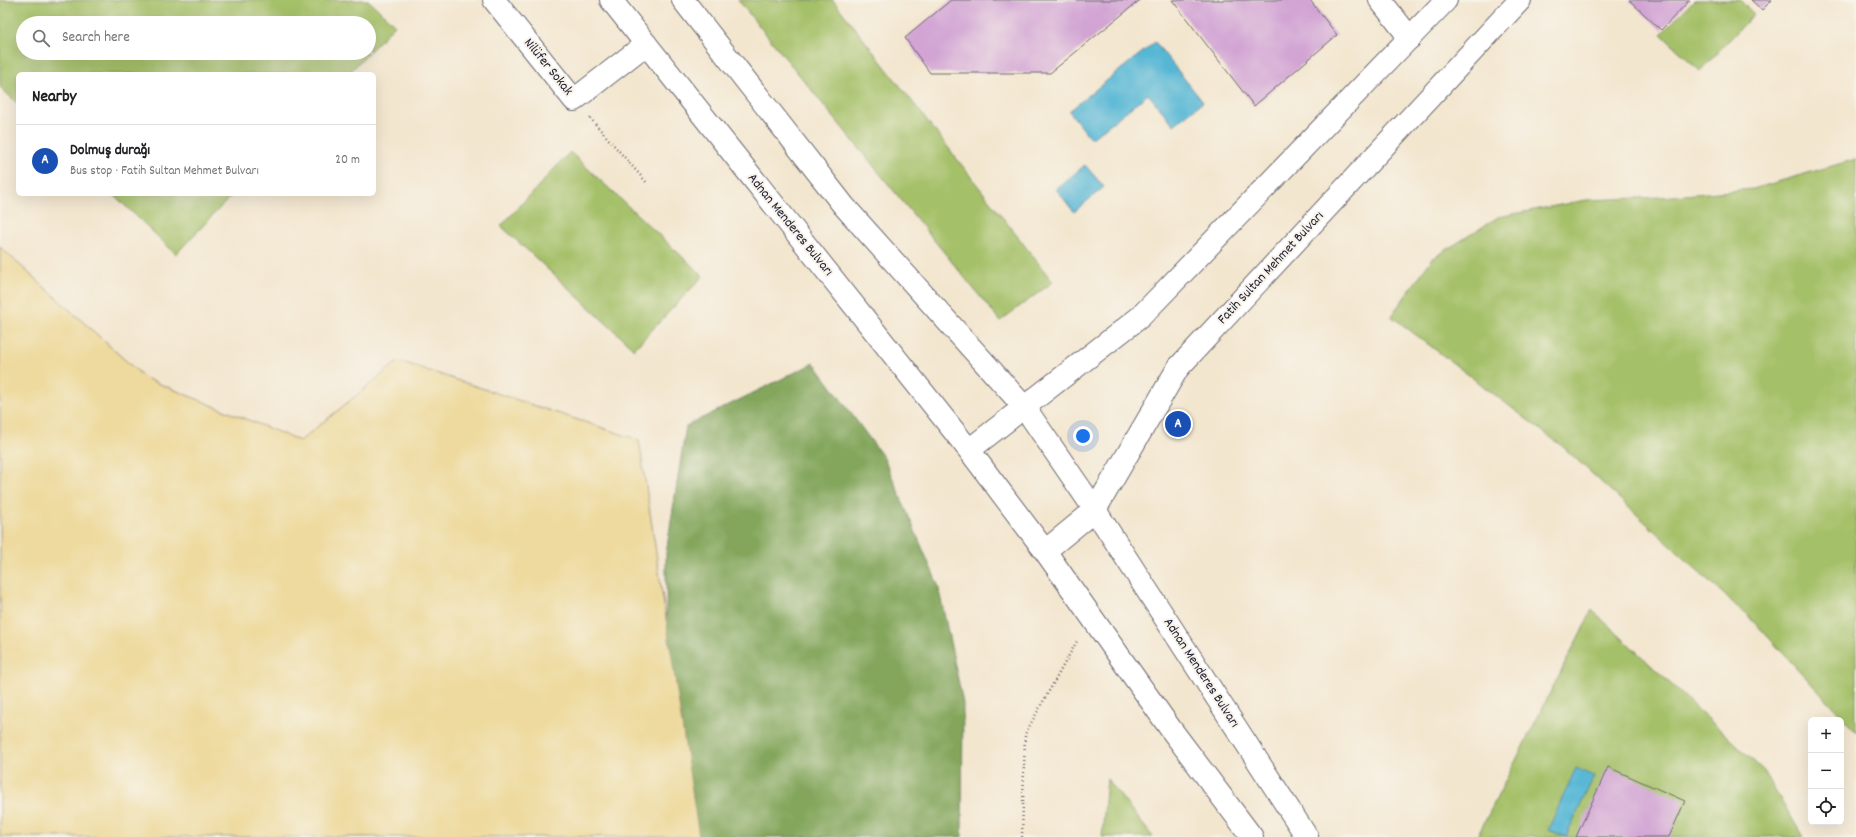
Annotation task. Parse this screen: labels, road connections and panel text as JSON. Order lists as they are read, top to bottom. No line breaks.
{"streets":{"main road":["Nilüfer Sokak","Adnan Menderes Bulvarı","Fatih Sultan Mehmet Bulvarı"]},"crossings":[["Nilüfer Sokak","Adnan Menderes Bulvarı"],["Adnan Menderes Bulvarı","Fatih Sultan Mehmet Bulvarı"]],"page":{"search":"Search here","heading":"Nearby","list":[{"mark":"A","name":"Dolmuş durağı","note":"Bus stop · Fatih Sultan Mehmet Bulvarı","value":"20 m"}],"pins":"A","map_buttons":["+","−"]}}
